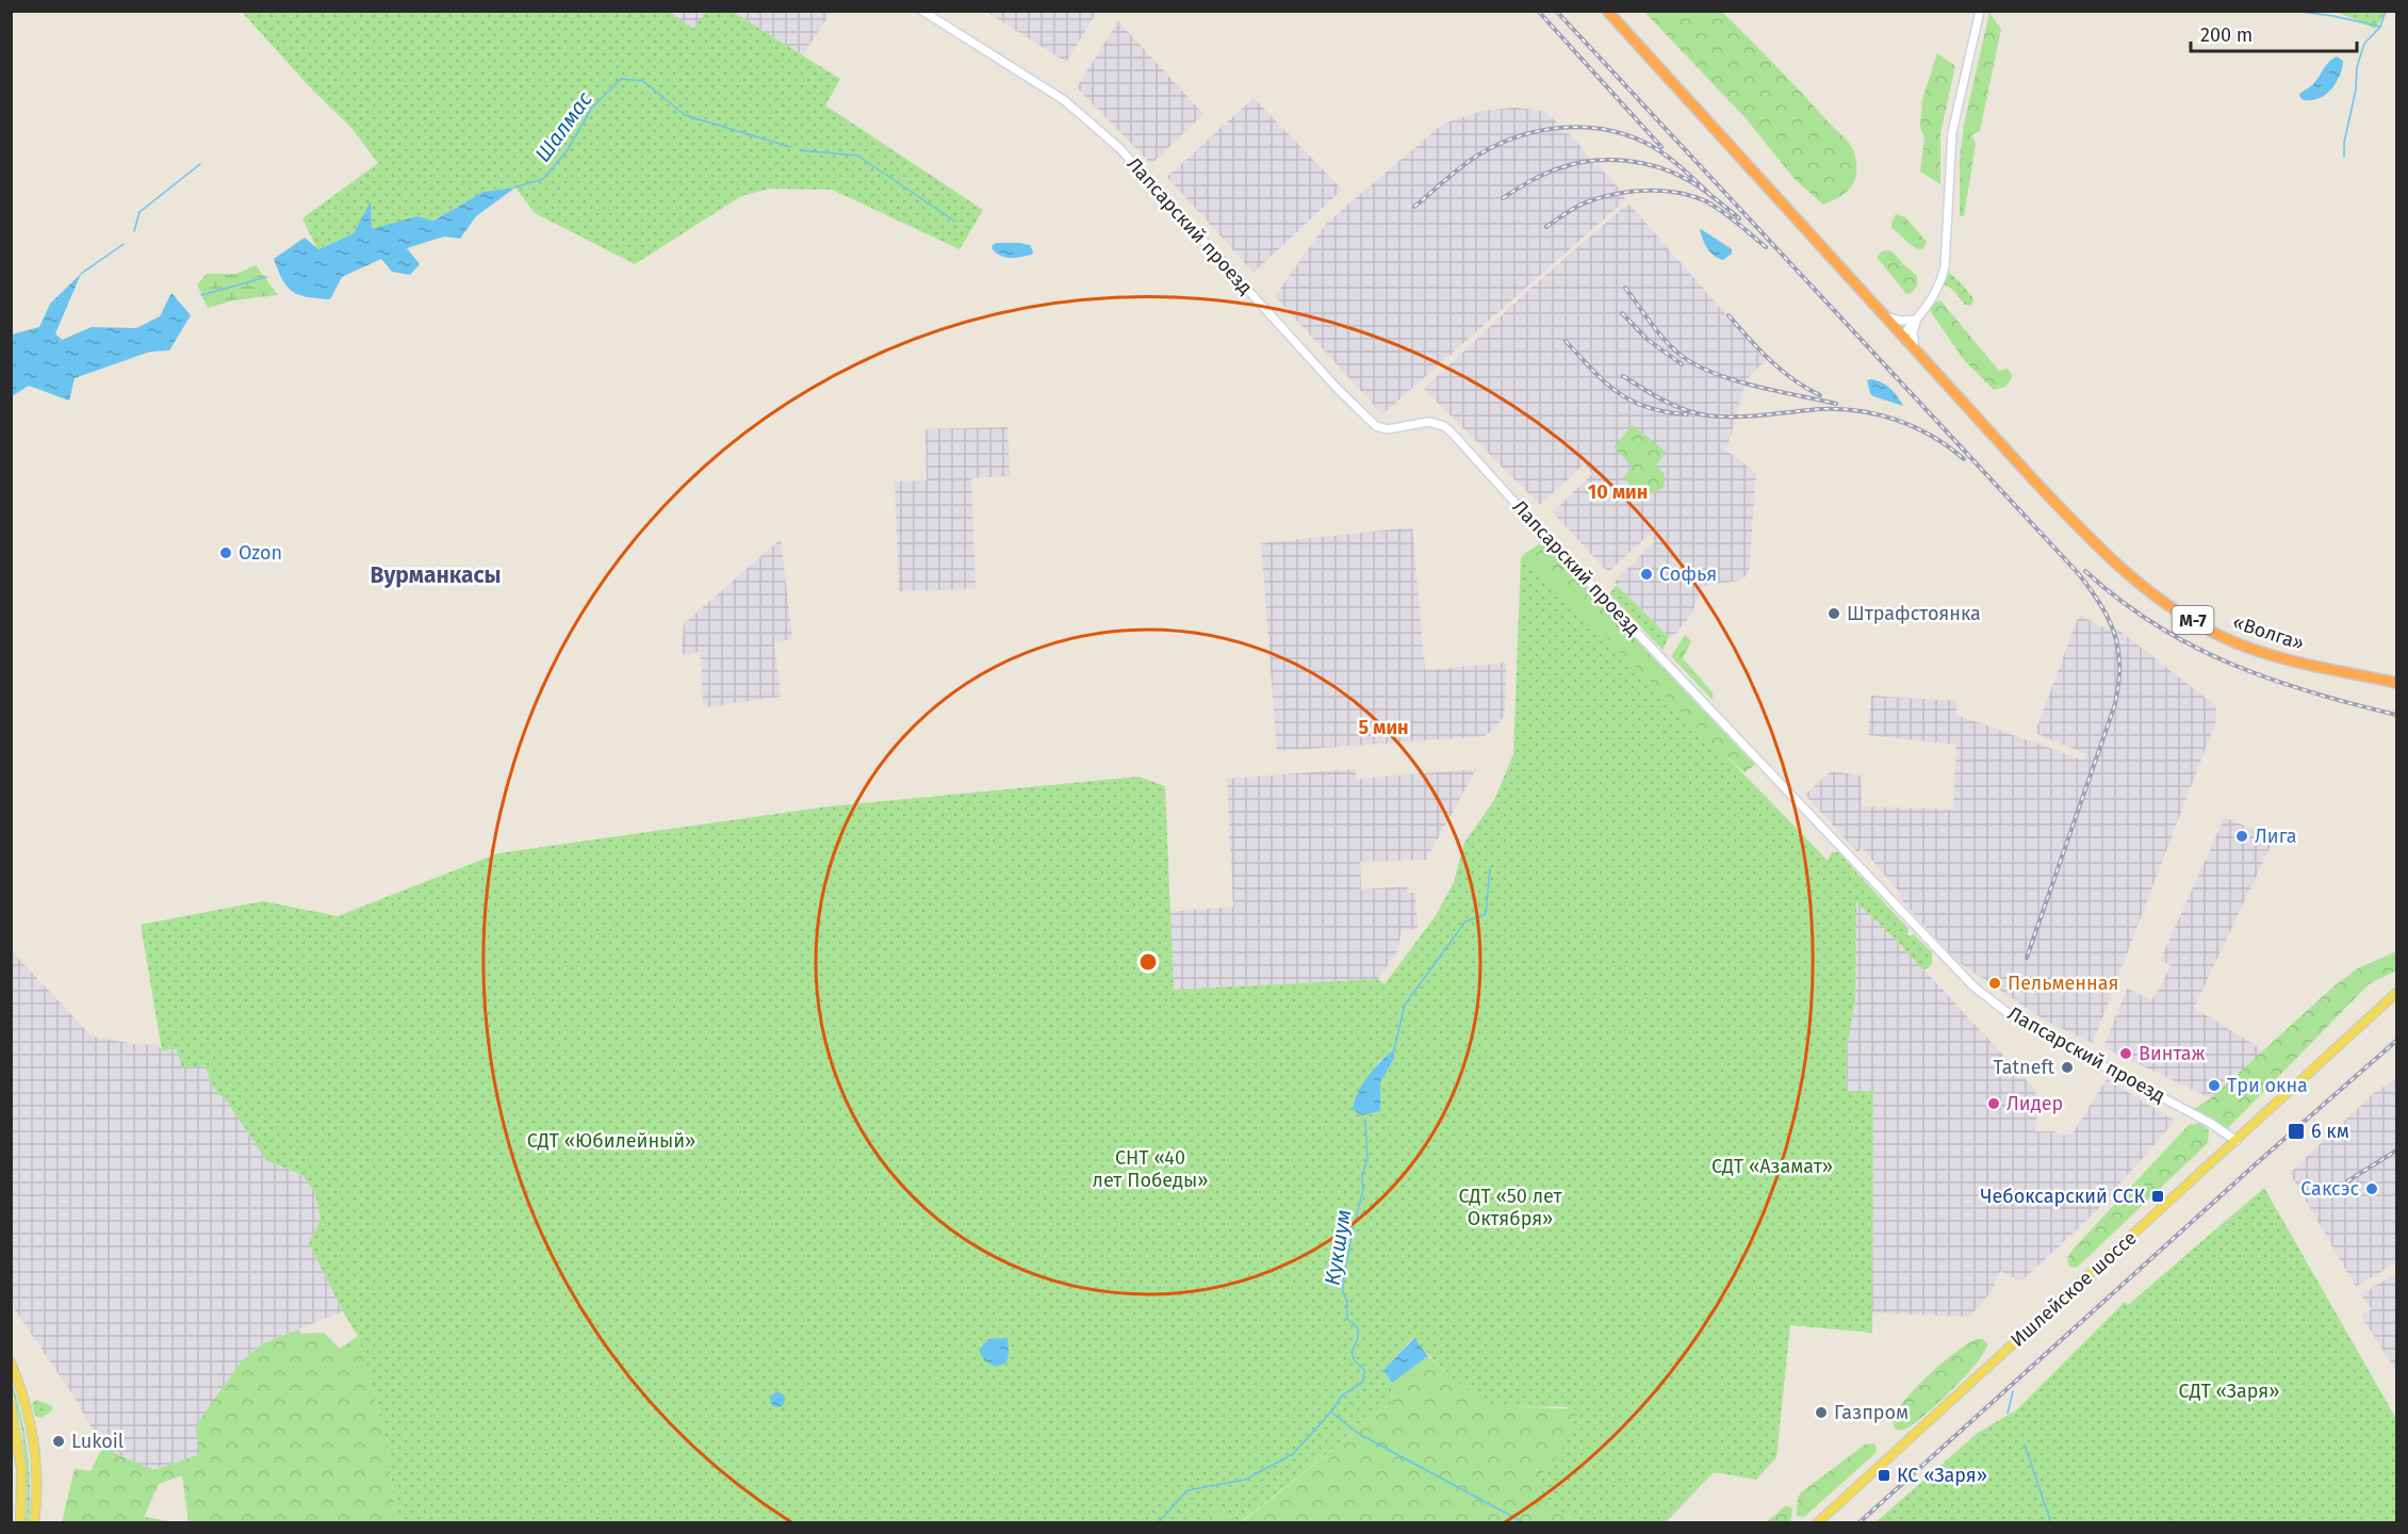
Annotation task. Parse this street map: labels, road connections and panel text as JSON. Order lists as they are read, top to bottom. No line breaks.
{"streets":{"highway":["М-7","«Волга»"],"main road":["Ишлейское шоссе"],"street":["Лапсарский проезд"]},"crossings":[["Лапсарский проезд","Ишлейское шоссе"]],"districts":["Вурманкасы"],"water":["Шалмас","Кукшум"],"parks":["СДТ «Юбилейный»","СНТ «40 лет Победы»","СДТ «Азамат»","СДТ «50 лет Октября»","СДТ «Заря»"],"places":{"other":["Ozon","Софья","Штрафстоянка","Лига","Пельменная","Винтаж","Tatneft","Три окна","Лидер","Саксэс","Газпром","Lukoil"],"transit":["6 км","Чебоксарский ССК","КС «Заря»"]},"scale_bar":"200 m","rings":["10 мин","5 мин"]}
